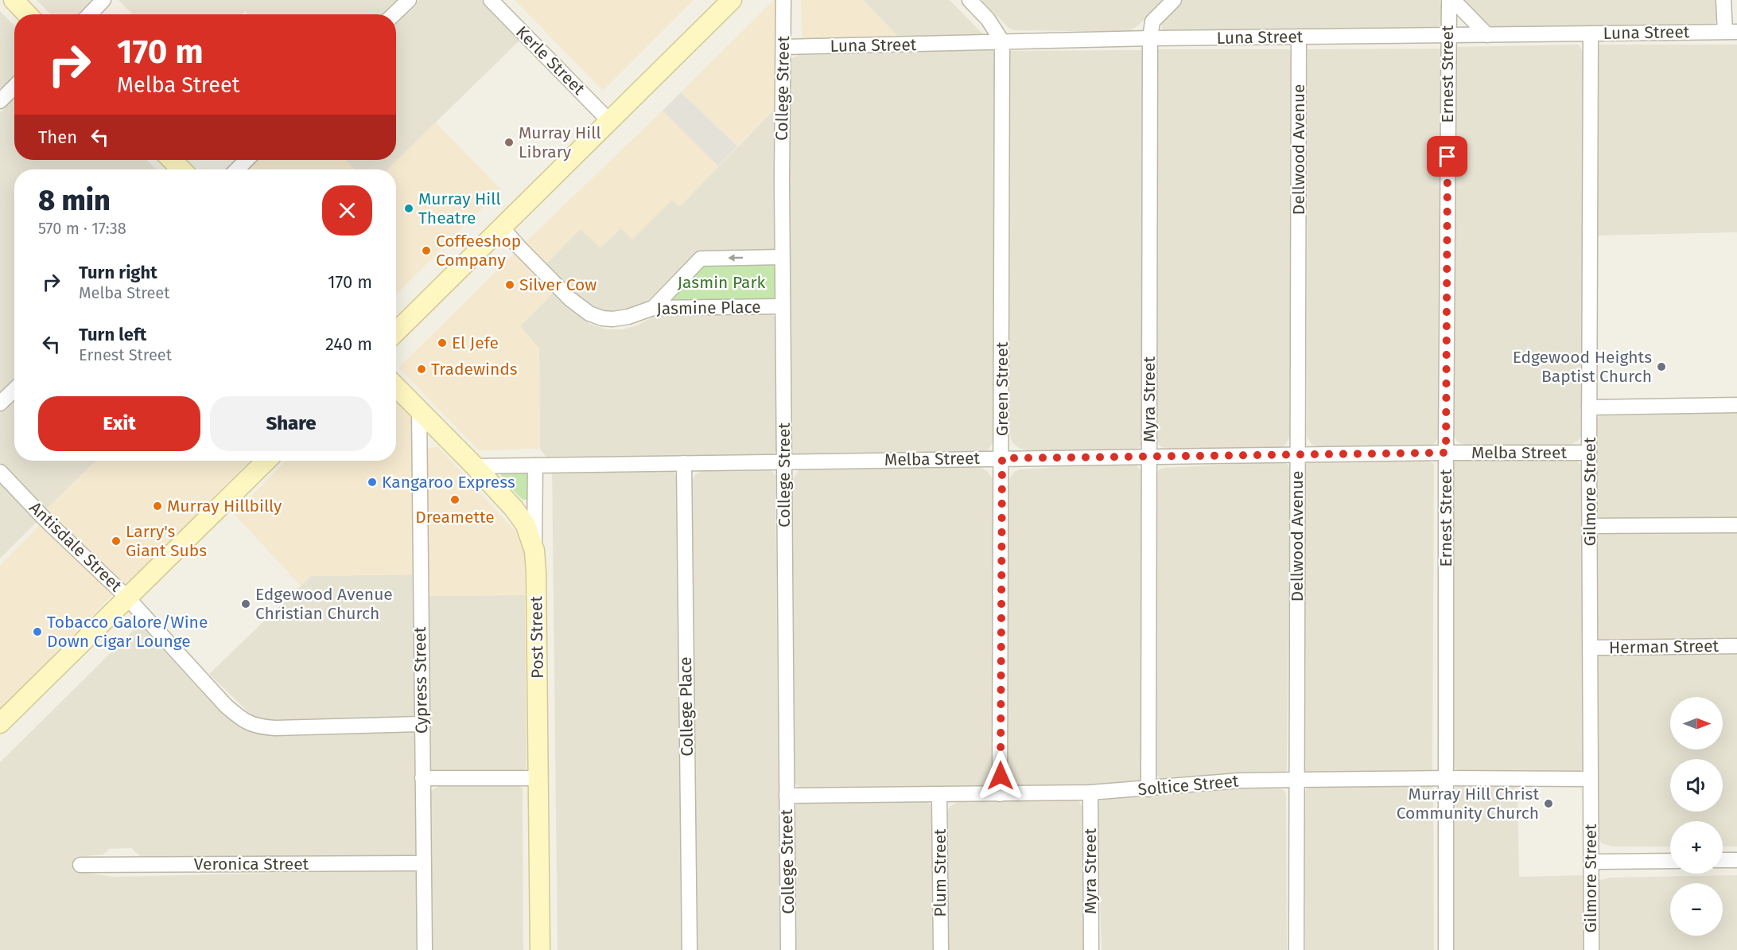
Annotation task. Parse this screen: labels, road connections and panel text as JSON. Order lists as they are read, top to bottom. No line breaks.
{"streets":{"main road":["Post Street"],"street":["Luna Street","Kerle Street","Ernest Street","College Street","Dellwood Avenue","Jasmine Place","Green Street","Myra Street","Melba Street","Gilmore Street","Antisdale Street","Herman Street","Cypress Street","College Place","Soltice Street","Veronica Street","Plum Street"]},"crossings":[["Luna Street","Ernest Street"],["Luna Street","College Street"],["Luna Street","Dellwood Avenue"],["Luna Street","Green Street"],["Luna Street","Myra Street"],["Luna Street","Gilmore Street"],["Ernest Street","Melba Street"],["Ernest Street","Soltice Street"],["College Street","Jasmine Place"],["College Street","Melba Street"],["College Street","Soltice Street"],["Dellwood Avenue","Melba Street"],["Dellwood Avenue","Soltice Street"],["Green Street","Melba Street"],["Green Street","Soltice Street"],["Myra Street","Melba Street"],["Myra Street","Soltice Street"],["Melba Street","Gilmore Street"],["Melba Street","Post Street"],["Melba Street","College Place"],["Gilmore Street","Herman Street"],["Gilmore Street","Soltice Street"],["Antisdale Street","Cypress Street"],["Post Street","Cypress Street"],["Cypress Street","Veronica Street"],["Soltice Street","Plum Street"]],"parks":["Jasmin Park"],"places":["Murray Hill Library","Murray Hill Theatre","Coffeeshop Company","Silver Cow","El Jefe","Edgewood Heights Baptist Church","Tradewinds","Kangaroo Express","Dreamette","Murray Hillbilly","Larry's Giant Subs","Edgewood Avenue Christian Church","Tobacco Galore/Wine Down Cigar Lounge","Murray Hill Christ Community Church"],"north":"right","page":{"turn":["170 m","Melba Street"],"then":"Then","heading":["8 min","570 m · 17:38"],"list":[{"name":"Turn right","note":"Melba Street","value":"170 m"},{"name":"Turn left","note":"Ernest Street","value":"240 m"}],"buttons":["Exit","Share"],"map_buttons":["+","−"]}}
